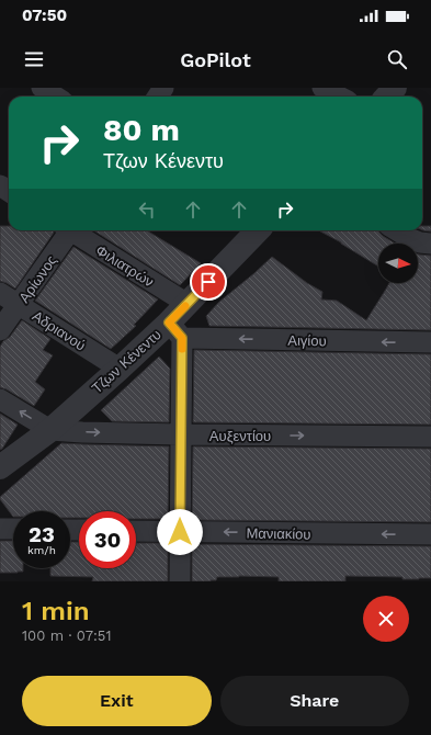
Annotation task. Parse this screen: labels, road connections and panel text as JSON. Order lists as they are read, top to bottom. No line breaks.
{"streets":{"street":["Φιλιατρών","Αρίωνος","Αδριανού","Αιγίου","Τζων Κένεντυ","Αυξεντίου","Μανιακίου"]},"crossings":[["Φιλιατρών","Τζων Κένεντυ"],["Αρίωνος","Αδριανού"],["Αδριανού","Τζων Κένεντυ"],["Αιγίου","Τζων Κένεντυ"],["Τζων Κένεντυ","Αυξεντίου"]],"one_way":["Αιγίου","Αυξεντίου","Μανιακίου"],"north":"right","page":{"status":"07:50","header":"GoPilot","turn":["80 m","Τζων Κένεντυ"],"speed":"23 km/h","limit":"30","heading":["1 min","100 m · 07:51"],"buttons":["Exit","Share"]}}
